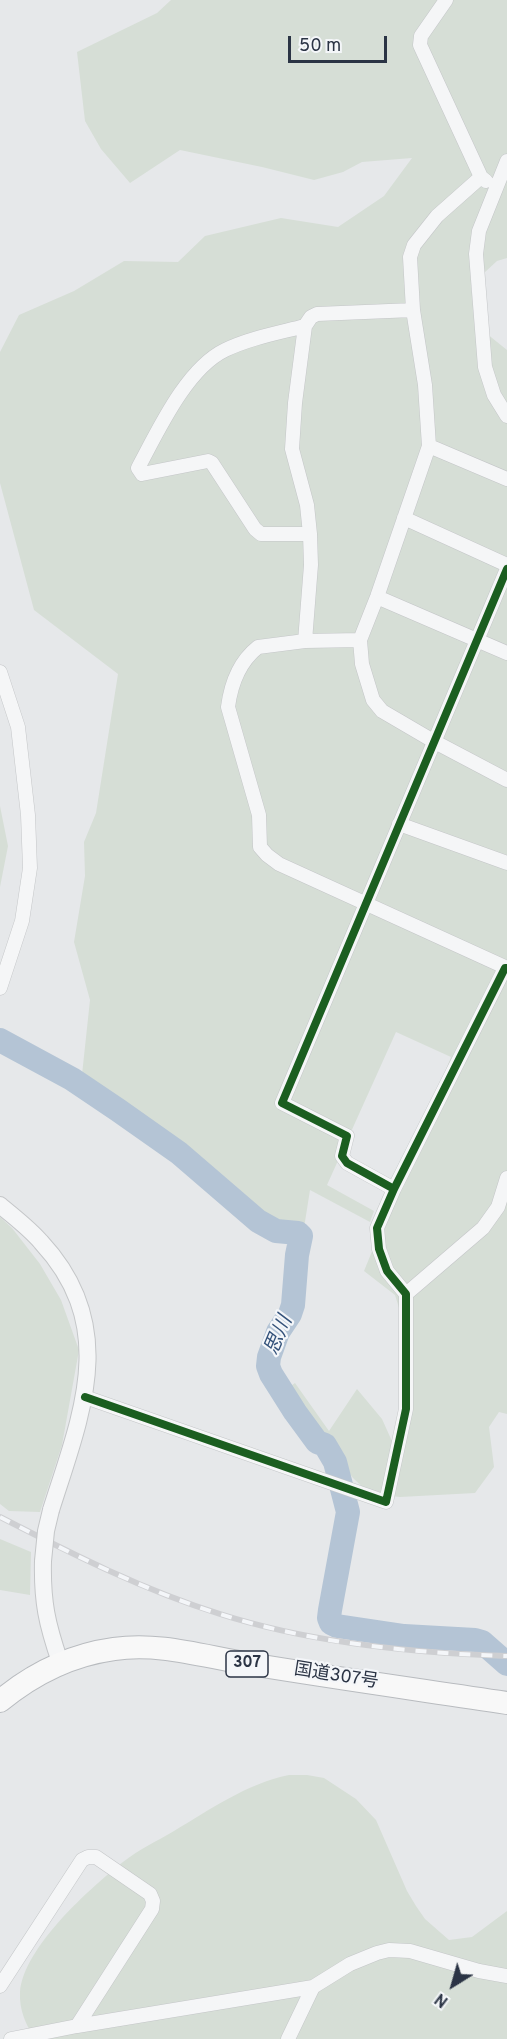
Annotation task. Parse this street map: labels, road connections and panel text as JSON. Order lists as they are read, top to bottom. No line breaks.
{"streets":{"highway":["307","国道307号"]},"water":["思川"],"scale_bar":"50 m","north":"bottom left"}
